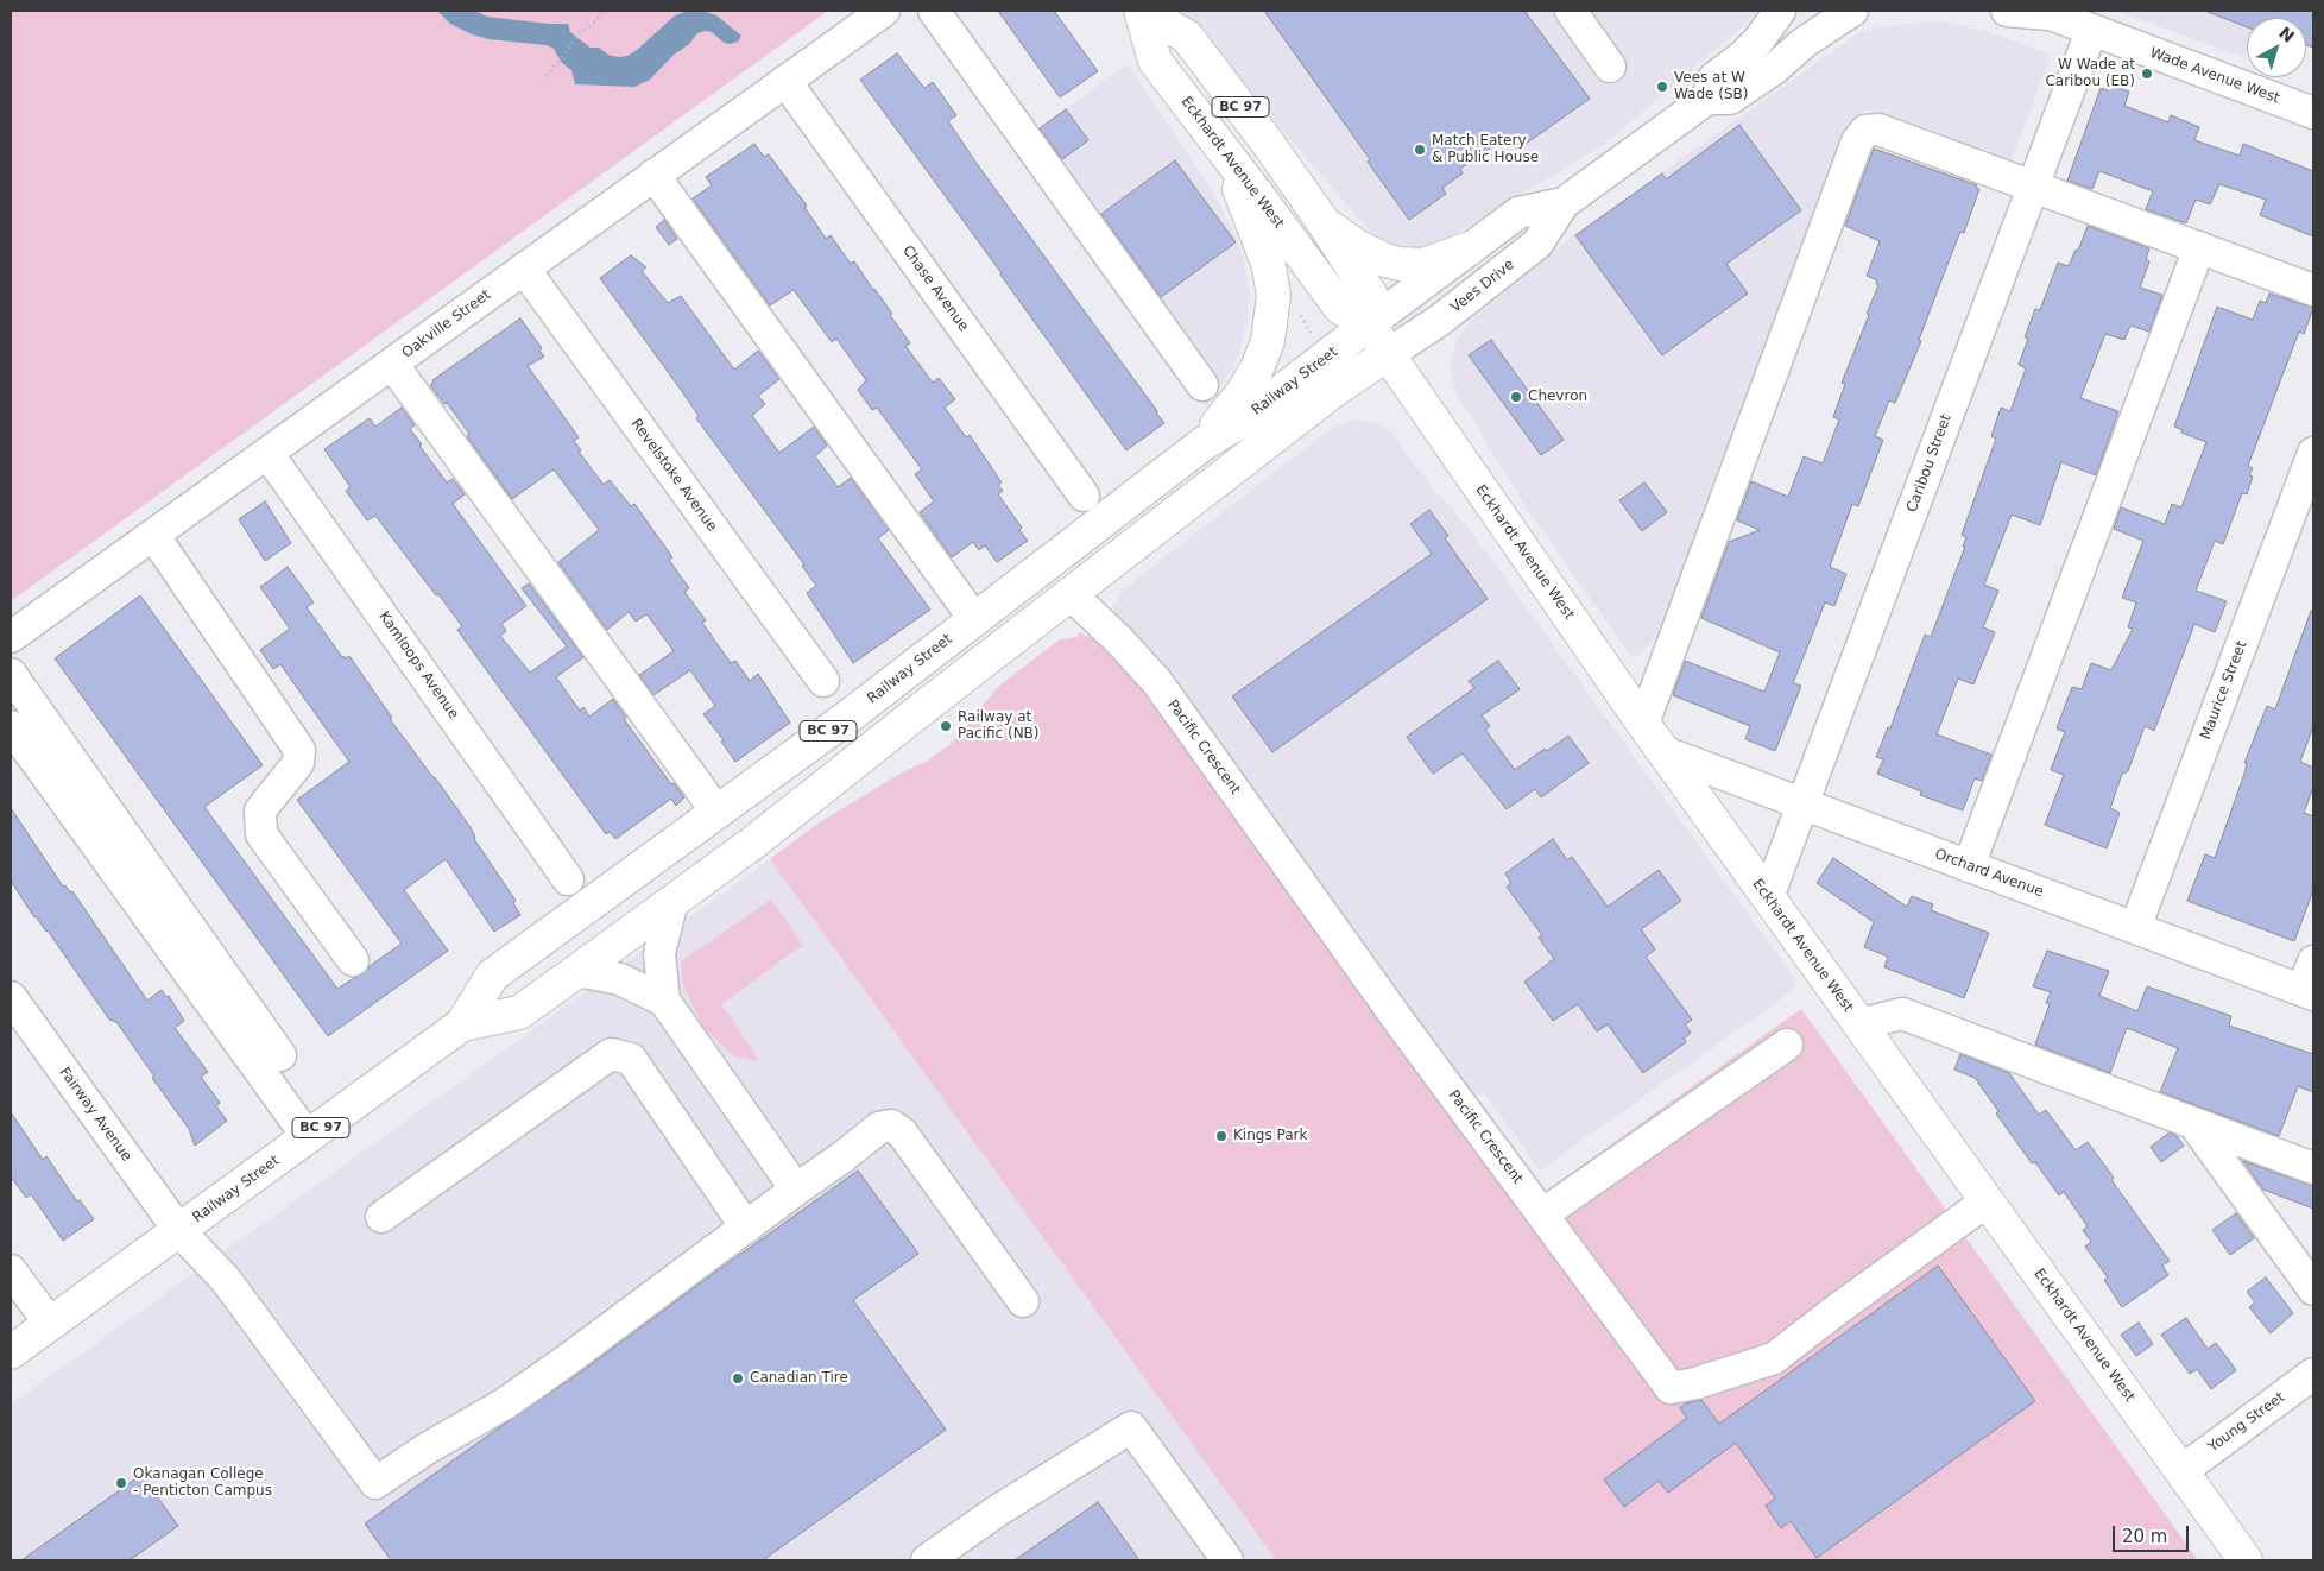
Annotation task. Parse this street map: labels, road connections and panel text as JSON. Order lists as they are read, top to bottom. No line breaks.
{"streets":{"main road":["BC 97","Eckhardt Avenue West","Railway Street"],"street":["Wade Avenue West","Vees Drive","Chase Avenue","Oakville Street","Caribou Street","Revelstoke Avenue","Kamloops Avenue","Maurice Street","Pacific Crescent","Orchard Avenue","Fairway Avenue","Young Street"]},"crossings":[["Wade Avenue West","Caribou Street"],["Eckhardt Avenue West","Vees Drive"],["Eckhardt Avenue West","Railway Street"],["Eckhardt Avenue West","Caribou Street"],["Eckhardt Avenue West","Pacific Crescent"],["Eckhardt Avenue West","Orchard Avenue"],["Eckhardt Avenue West","Young Street"],["Vees Drive","Railway Street"],["Chase Avenue","Oakville Street"],["Oakville Street","Revelstoke Avenue"],["Oakville Street","Kamloops Avenue"],["Railway Street","Pacific Crescent"],["Railway Street","Fairway Avenue"],["Caribou Street","Orchard Avenue"],["Maurice Street","Orchard Avenue"]],"places":["W Wade at Caribou (EB)","Vees at W Wade (SB)","Match Eatery & Public House","Chevron","Railway at Pacific (NB)","Kings Park","Canadian Tire","Okanagan College - Penticton Campus"],"scale_bar":"20 m","north":"top right"}
